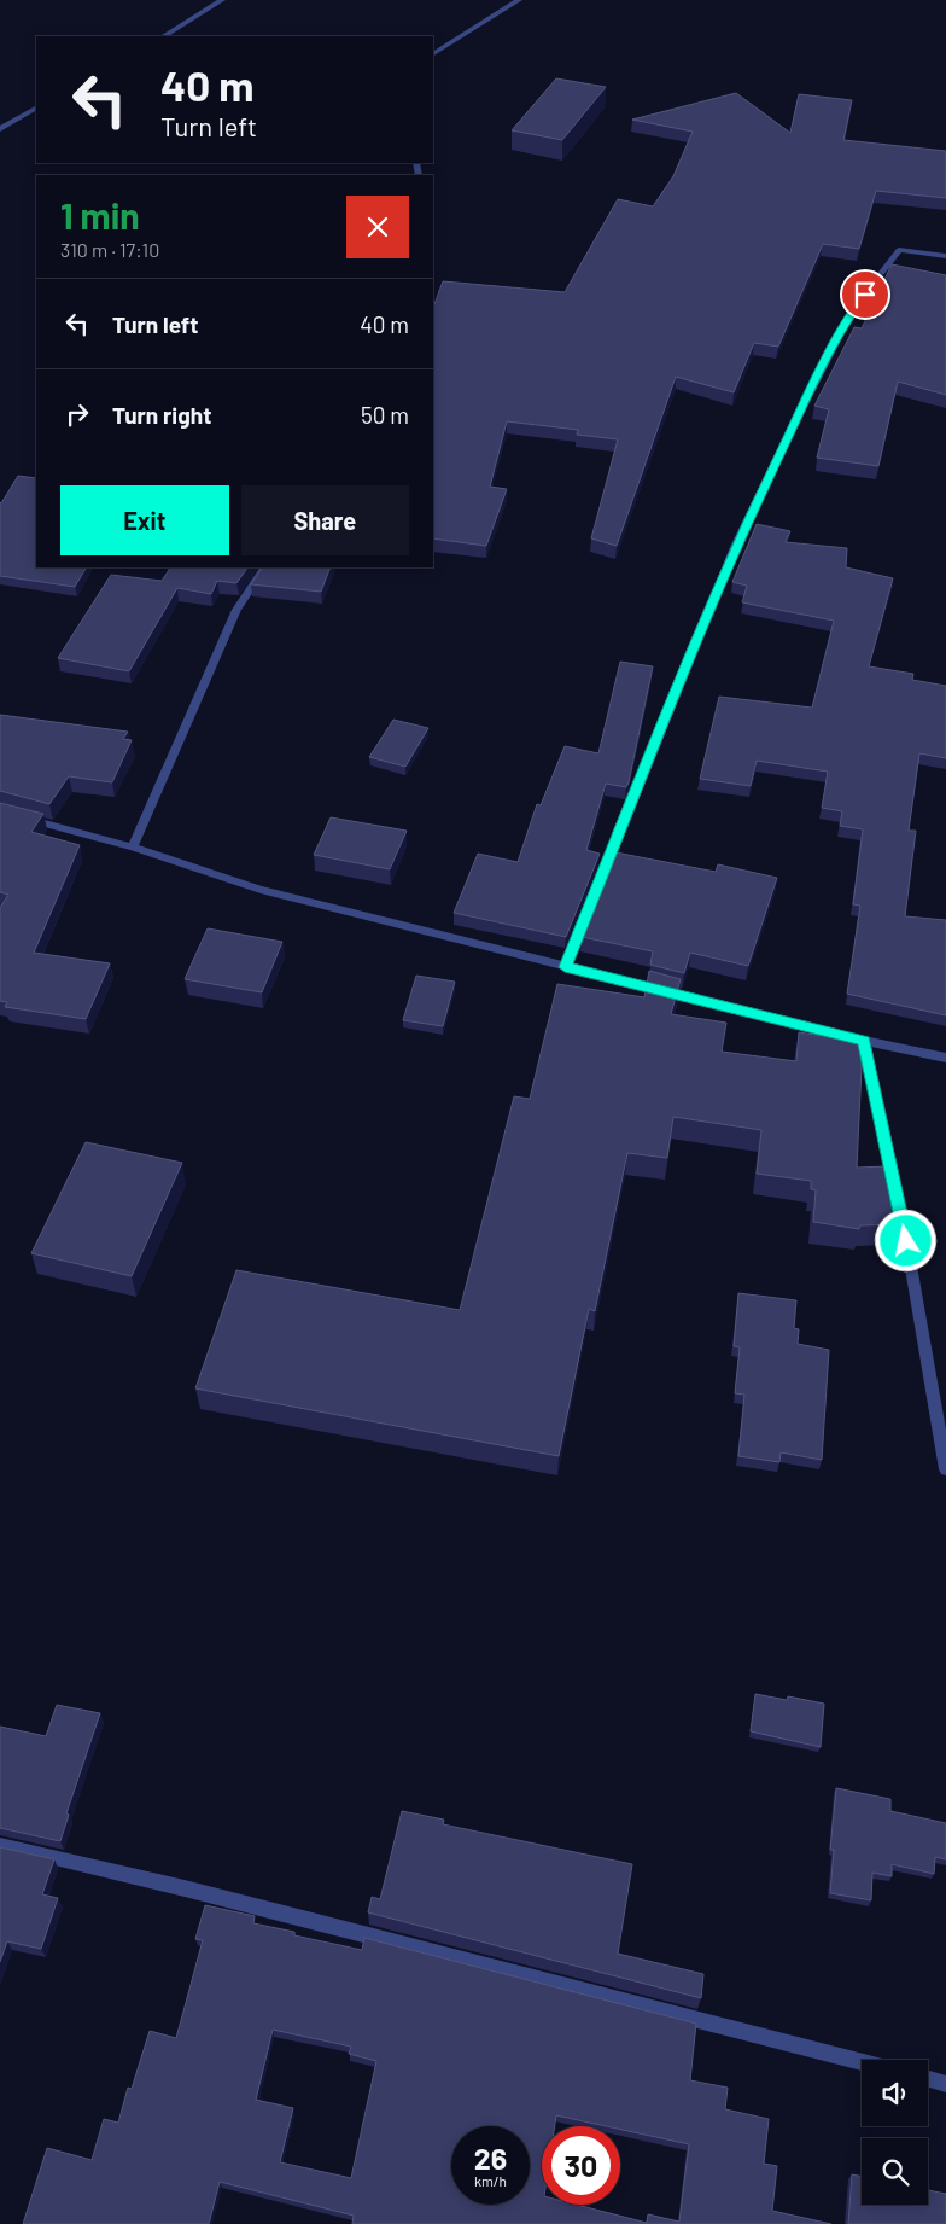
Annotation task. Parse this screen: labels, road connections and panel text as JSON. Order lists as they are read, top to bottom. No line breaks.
{"page":{"turn":["40 m","Turn left"],"heading":["1 min","310 m · 17:10"],"list":[{"name":"Turn left","value":"40 m"},{"name":"Turn right","value":"50 m"}],"buttons":["Exit","Share"],"speed":"26 km/h","limit":"30"}}
